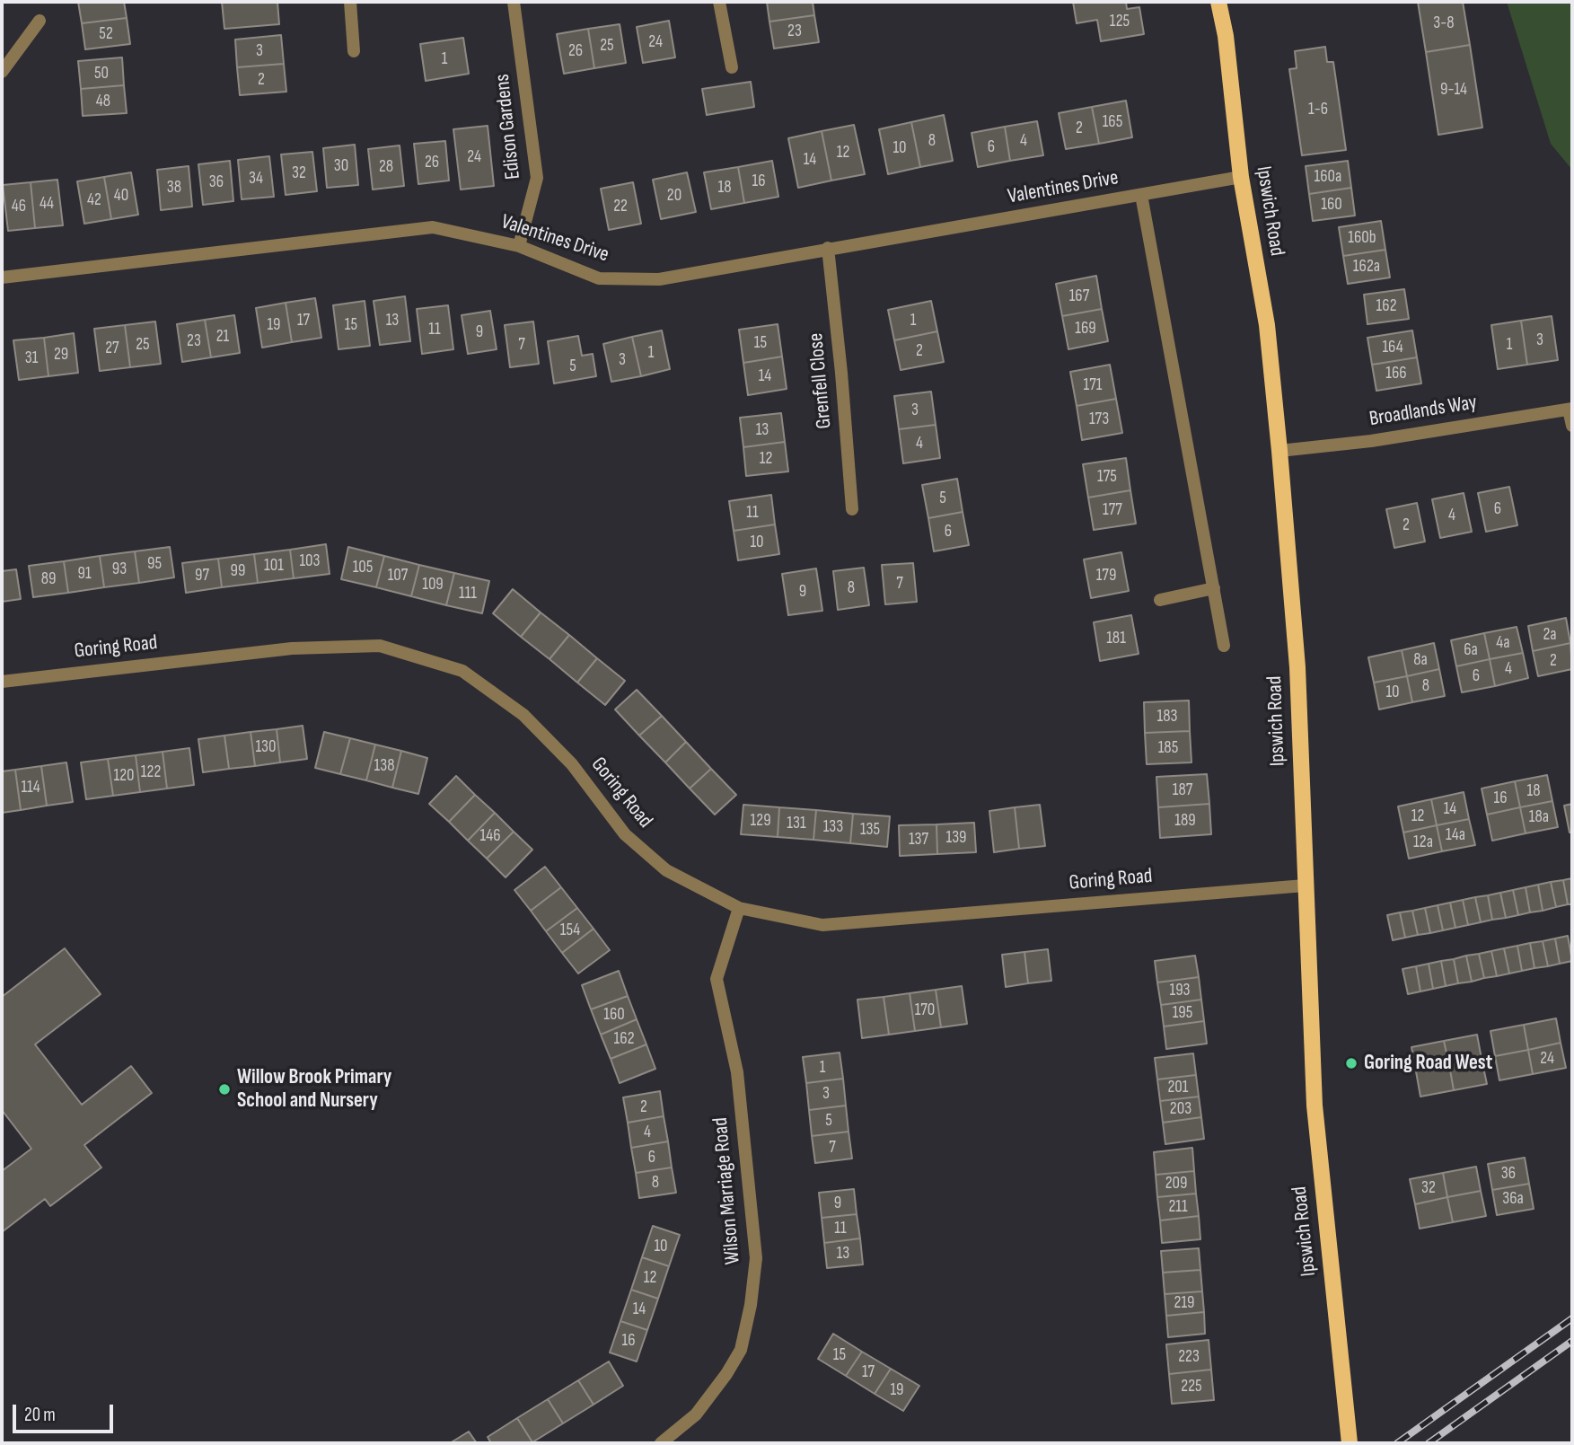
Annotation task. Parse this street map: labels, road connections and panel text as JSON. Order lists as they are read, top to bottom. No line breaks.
{"streets":{"main road":["Ipswich Road"],"street":["Edison Gardens","Valentines Drive","Grenfell Close","Broadlands Way","Goring Road","Wilson Marriage Road"]},"crossings":[["Edison Gardens","Valentines Drive"],["Valentines Drive","Ipswich Road"],["Valentines Drive","Grenfell Close"],["Ipswich Road","Broadlands Way"],["Ipswich Road","Goring Road"],["Goring Road","Wilson Marriage Road"]],"places":["Goring Road West","Willow Brook Primary School and Nursery"],"house_numbers":["125","3-8","23","52","24","25","3","26","1","50","2","9-14","48","1-6","165","2","8","4","6","10","12","24","14","26","30","28","32","160a","34","16","36","38","18","40","20","42","44","160","46","22","160b","162a","167","162","17","13","1","19","15","169","11","9","21","3","23","15","25","7","1","164","27","2","1","29","31","3","5","166","14","171","3","173","13","4","12","175","5","6","177","11","4","2","6","10","103","95","101","105","93","99","91","97","107","179","89","7","109","8","9","111","2a","181","4a","6a","8a","2","4","6","8","10","183","130","185","138","122","120","114","187","18","16","14","12","18a","129","189","131","133","135","14a","146","139","137","12a","154","193","170","195","160","162","24","1","201","3","2","203","5","4","7","6","36","8","209","32","36a","9","211","11","10","13","12","219","14","16","15","223","17","225","19"],"scale_bar":"20 m"}
